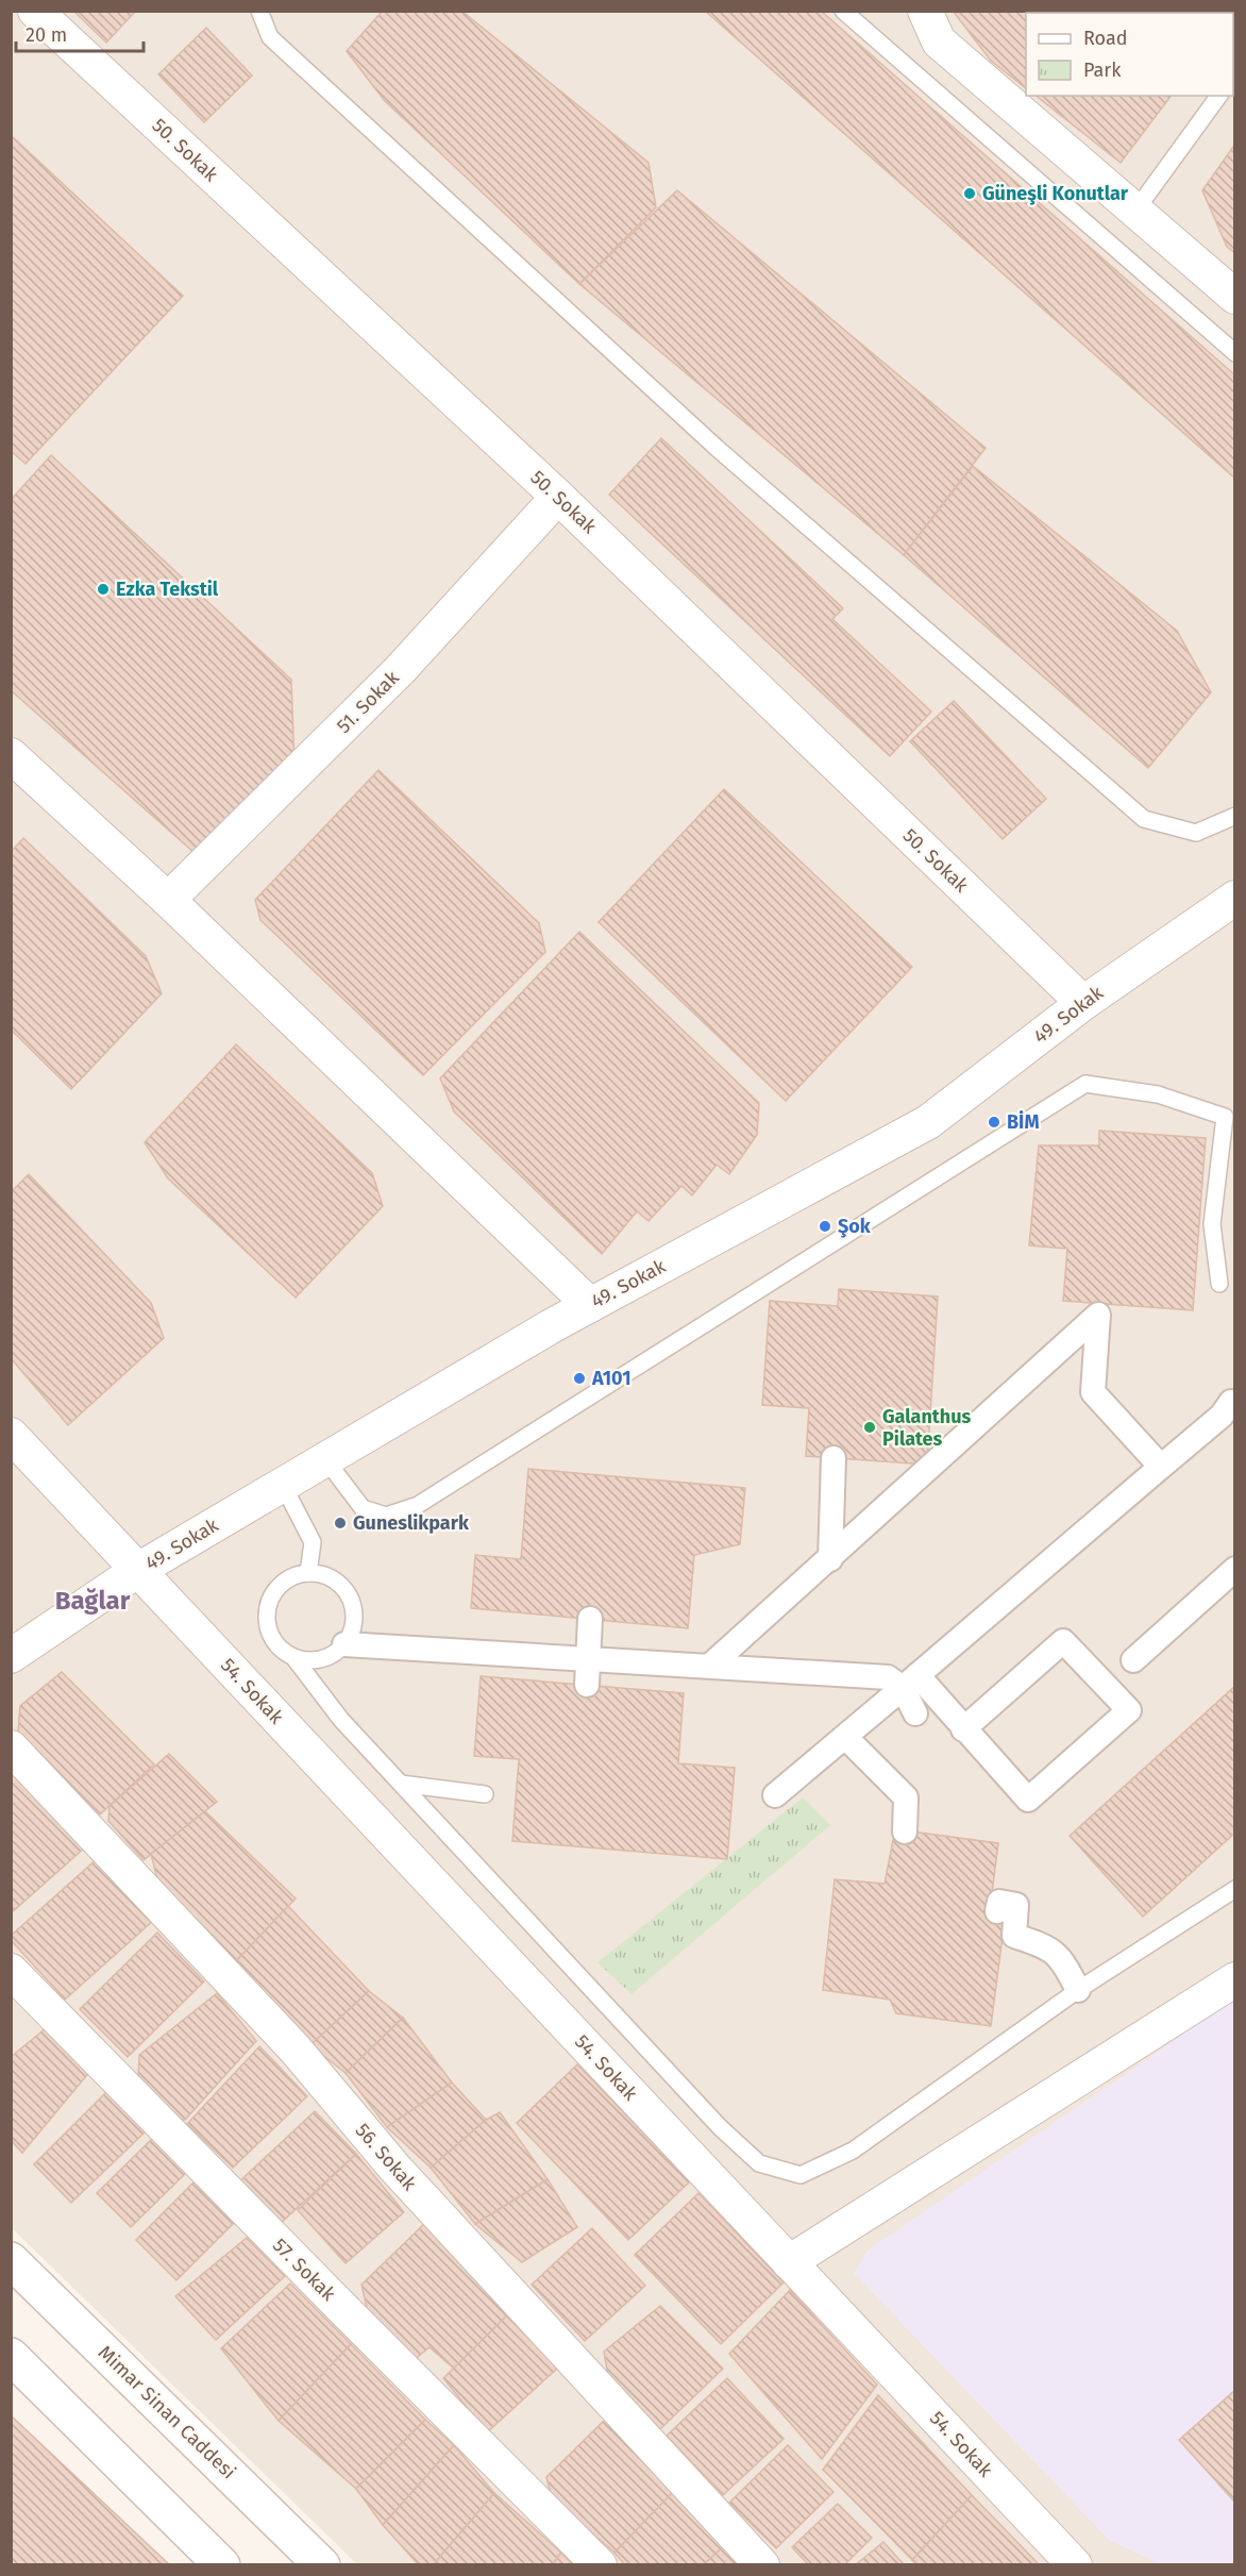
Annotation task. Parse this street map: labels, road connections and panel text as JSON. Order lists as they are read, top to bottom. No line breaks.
{"streets":{"main road":["Mimar Sinan Caddesi"],"street":["50. Sokak","51. Sokak","49. Sokak","54. Sokak","56. Sokak","57. Sokak"]},"crossings":[["50. Sokak","51. Sokak"],["50. Sokak","49. Sokak"],["49. Sokak","54. Sokak"]],"districts":["Bağlar"],"places":["Güneşli Konutlar","Ezka Tekstil","BİM","Şok","A101","Galanthus Pilates","Guneslikpark"],"legend":["Road","Park"],"scale_bar":"20 m"}
